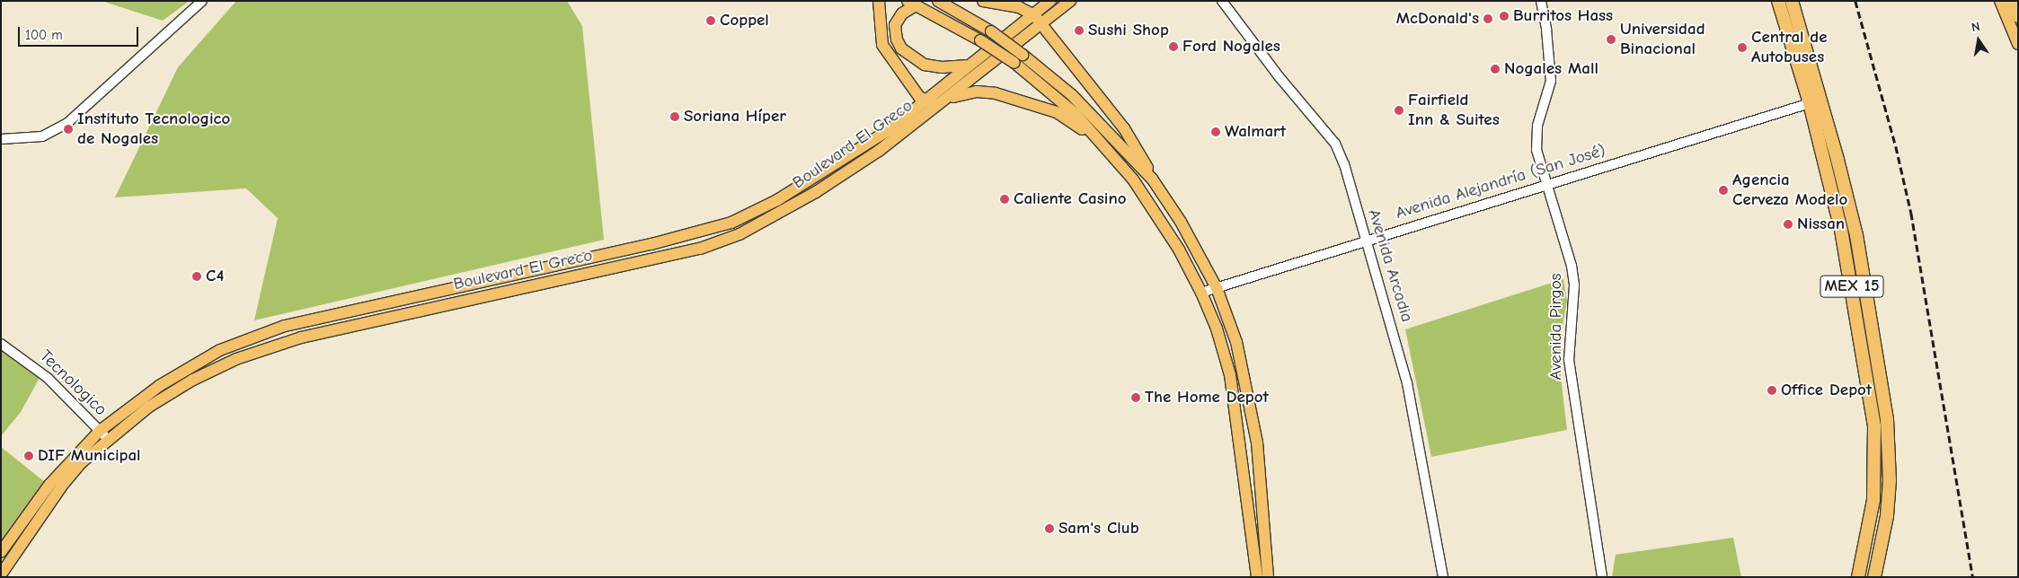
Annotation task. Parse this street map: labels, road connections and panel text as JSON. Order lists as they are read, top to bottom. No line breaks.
{"streets":{"highway":["MEX 15"],"main road":["Boulevard El Greco"],"street":["Avenida Alejandría (San José)","Avenida Arcadia","Avenida Pirgos","Tecnologico"]},"crossings":[["Boulevard El Greco","Tecnologico"],["Avenida Alejandría (San José)","Avenida Arcadia"],["Avenida Alejandría (San José)","MEX 15"],["Avenida Alejandría (San José)","Avenida Pirgos"]],"places":["Burritos Hass","McDonald's","Coppel","Sushi Shop","Universidad Binacional","Ford Nogales","Central de Autobuses","Nogales Mall","Fairfield Inn & Suites","Soriana Híper","Instituto Tecnologico de Nogales","Walmart","Agencia Cerveza Modelo","Caliente Casino","Nissan","C4","Office Depot","The Home Depot","DIF Municipal","Sam's Club"],"scale_bar":"100 m","north":"top"}
